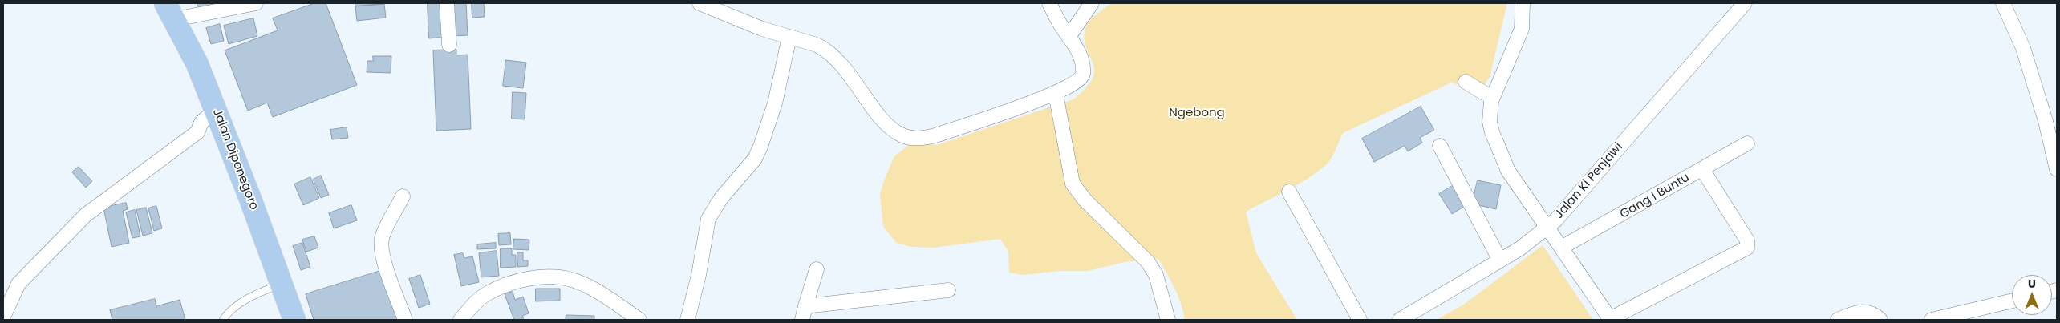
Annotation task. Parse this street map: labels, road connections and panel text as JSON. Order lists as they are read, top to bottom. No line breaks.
{"streets":{"main road":["Jalan Diponegoro"],"street":["Jalan Ki Penjawi","Gang I Buntu"]},"parks":["Ngebong"],"north":"top"}
